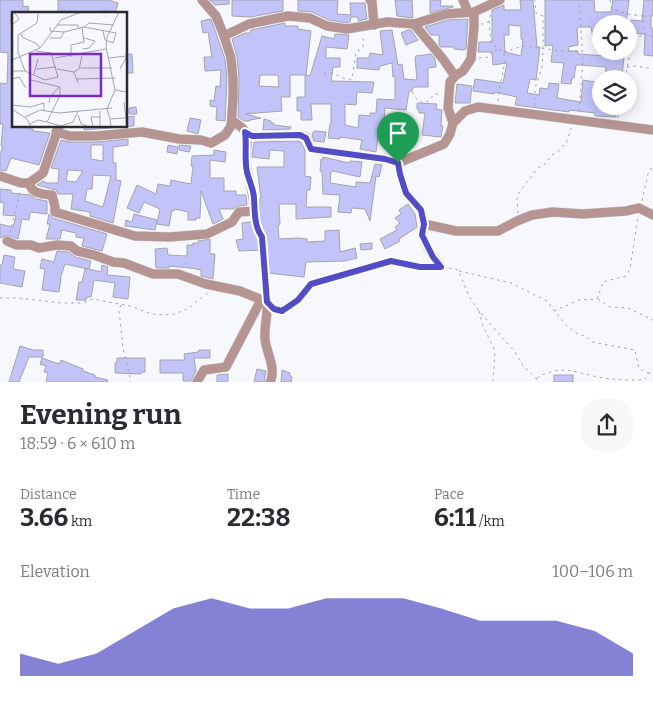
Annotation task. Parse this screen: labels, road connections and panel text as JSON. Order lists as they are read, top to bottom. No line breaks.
{"page":{"heading":["Evening run","18:59 · 6 × 610 m"],"stats":[["Distance","3.66 km"],["Time","22:38"],["Pace","6:11 /km"]],"chart":["Elevation","100–106 m"]}}
